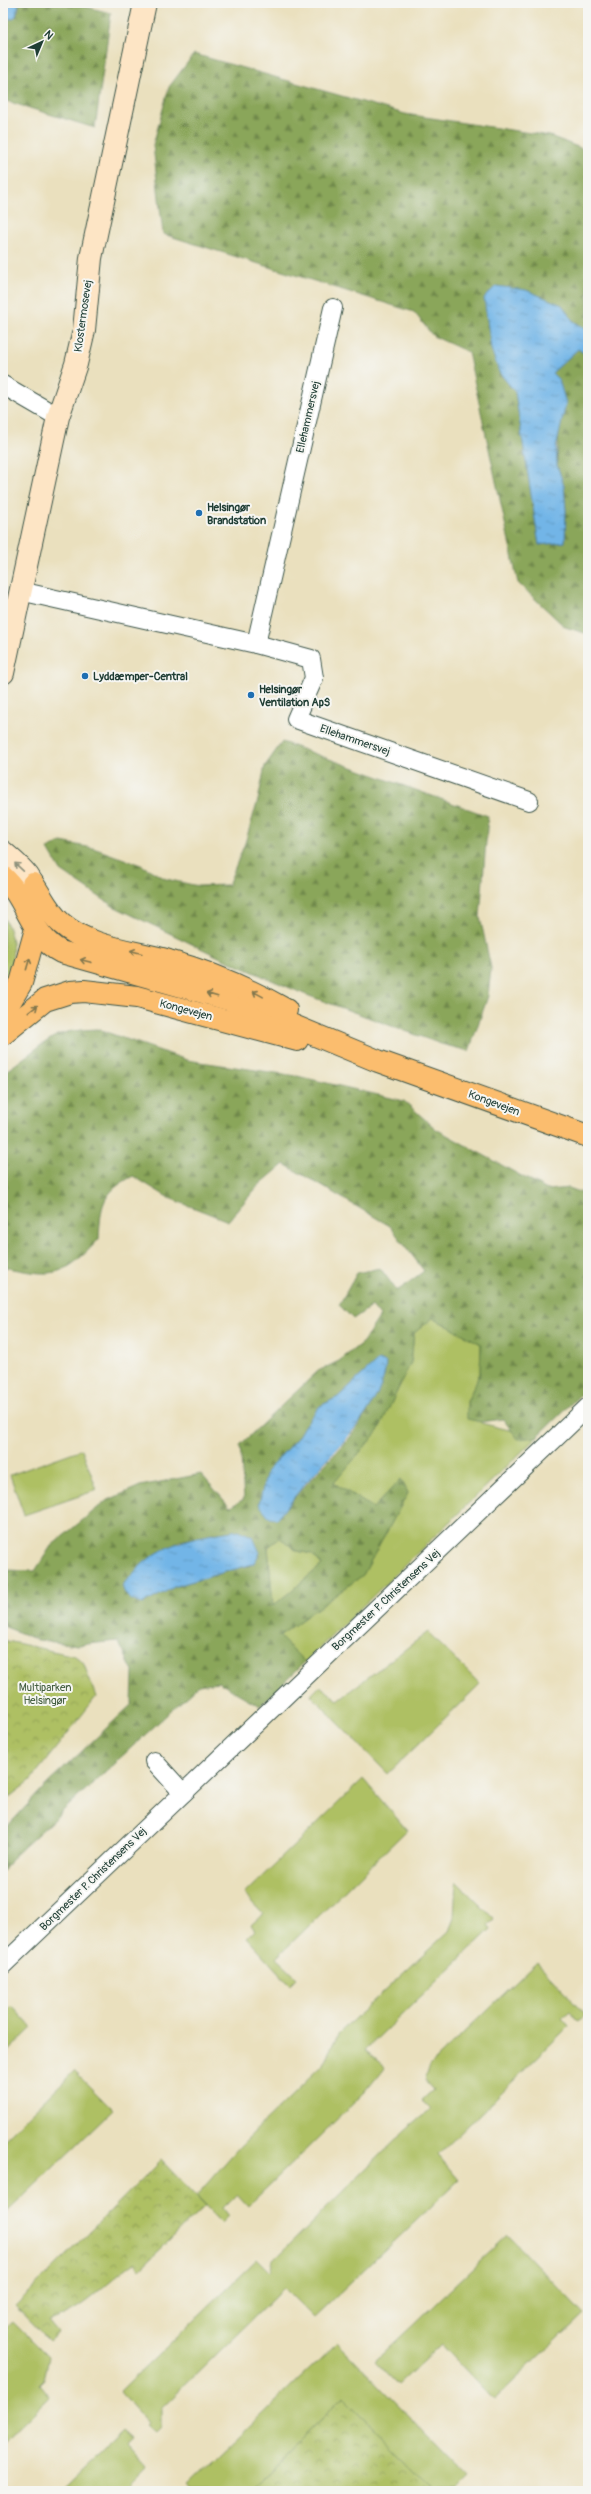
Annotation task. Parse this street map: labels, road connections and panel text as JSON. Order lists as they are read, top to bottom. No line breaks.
{"streets":{"main road":["Klostermosevej","Kongevejen"],"street":["Ellehammersvej","Borgmester P. Christensens Vej"]},"crossings":[["Klostermosevej","Ellehammersvej"]],"parks":["Multiparken Helsingør"],"places":["Helsingør Brandstation","Lyddæmper-Central","Helsingør Ventilation ApS"],"north":"top right"}
